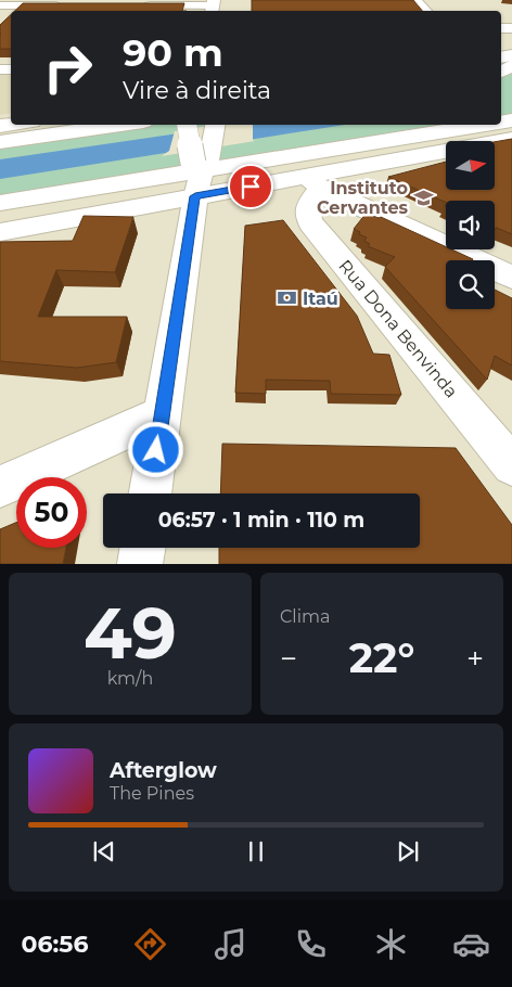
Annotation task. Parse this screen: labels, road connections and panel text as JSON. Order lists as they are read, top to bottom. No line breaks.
{"streets":{"main road":["Rua Dona Benvinda"]},"places":{"school or university":["Instituto Cervantes"],"bank":["Itaú"]},"north":"right","page":{"turn":["90 m","Vire à direita"],"limit":"50","trip":"06:57 · 1 min · 110 m","tile":[["49","km/h"],"Clima"],"heat":["−","22°","+"],"song":["Afterglow","The Pines"],"tabs":"06:56"}}
